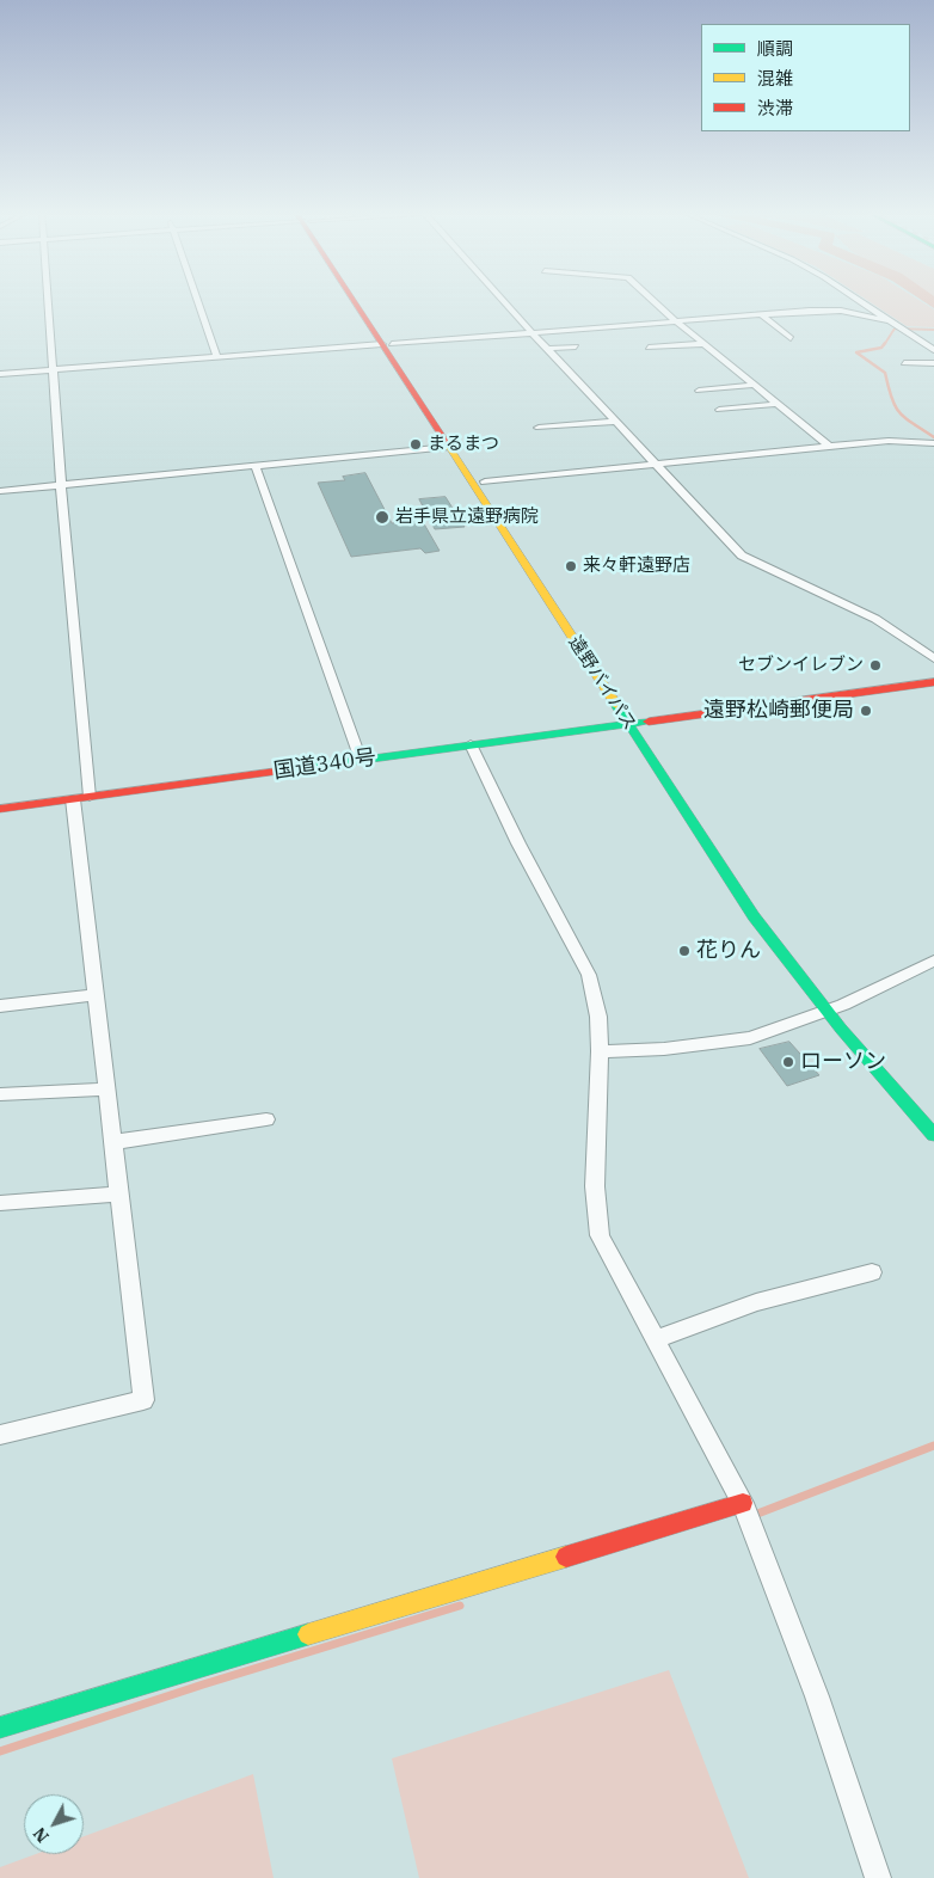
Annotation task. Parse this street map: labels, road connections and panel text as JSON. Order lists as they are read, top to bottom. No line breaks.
{"streets":{"main road":["遠野バイパス","国道340号"]},"crossings":[["遠野バイパス","国道340号"]],"places":["まるまつ","岩手県立遠野病院","来々軒遠野店","セブンイレブン","遠野松崎郵便局","花りん","ローソン"],"legend":["順調","混雑","渋滞"],"north":"bottom left"}
